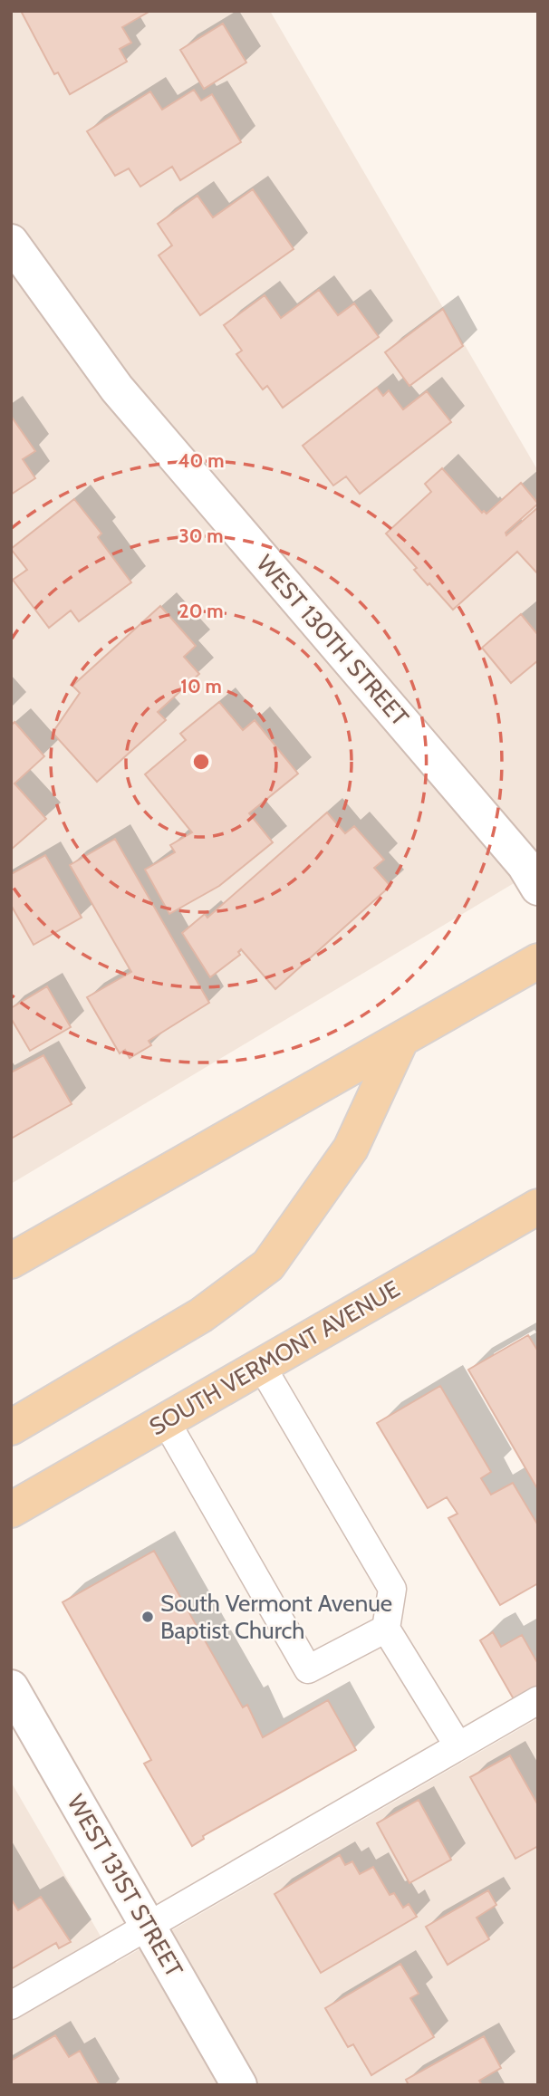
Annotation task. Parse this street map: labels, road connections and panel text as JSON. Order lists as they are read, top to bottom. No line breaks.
{"streets":{"main road":["SOUTH VERMONT AVENUE"],"street":["WEST 130TH STREET","WEST 131ST STREET"]},"places":["South Vermont Avenue Baptist Church"],"rings":["40 m","30 m","20 m","10 m"]}
